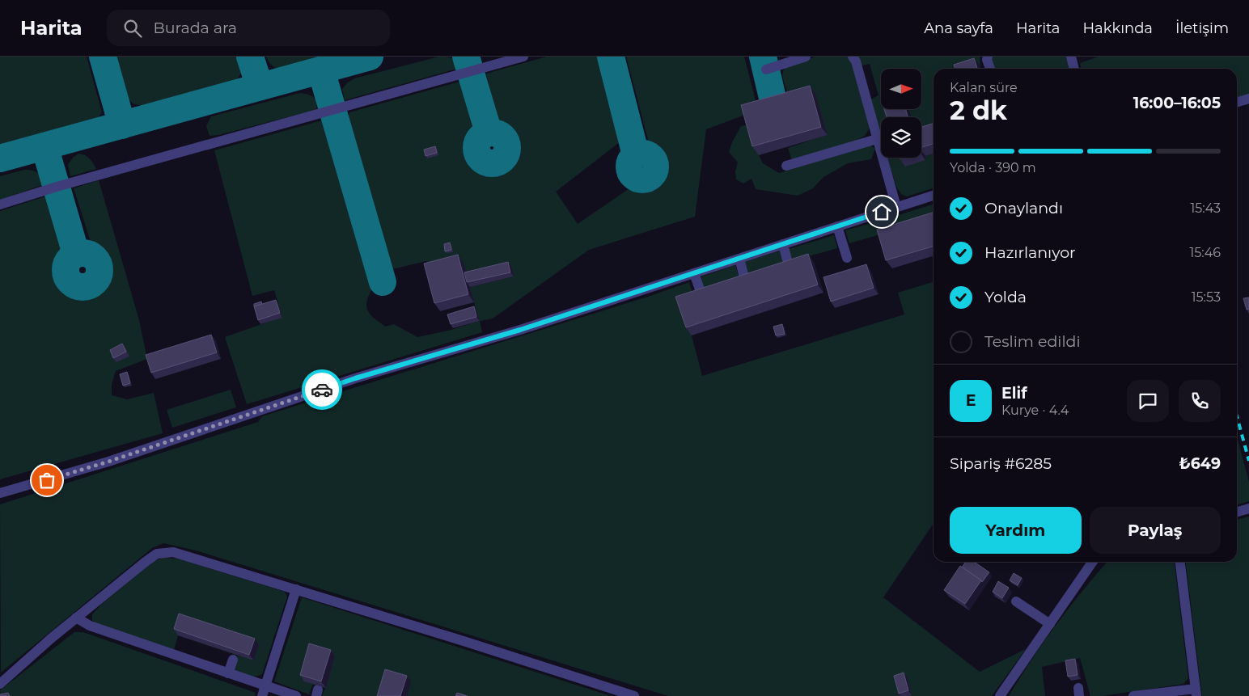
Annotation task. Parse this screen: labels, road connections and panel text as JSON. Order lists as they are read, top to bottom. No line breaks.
{"north":"right","page":{"header":"Harita","search":"Burada ara","nav":["Ana sayfa","Harita","Hakkında","İletişim"],"heading":["2 dk","Kalan süre","16:00–16:05"],"panel":["Elif","Kurye · 4.4","Sipariş #6285","₺649"],"bar":"Yolda · 390 m","list":[["Onaylandı","15:43"],["Hazırlanıyor","15:46"],["Yolda","15:53"],"Teslim edildi"],"round":"E","buttons":["Yardım","Paylaş"]}}
